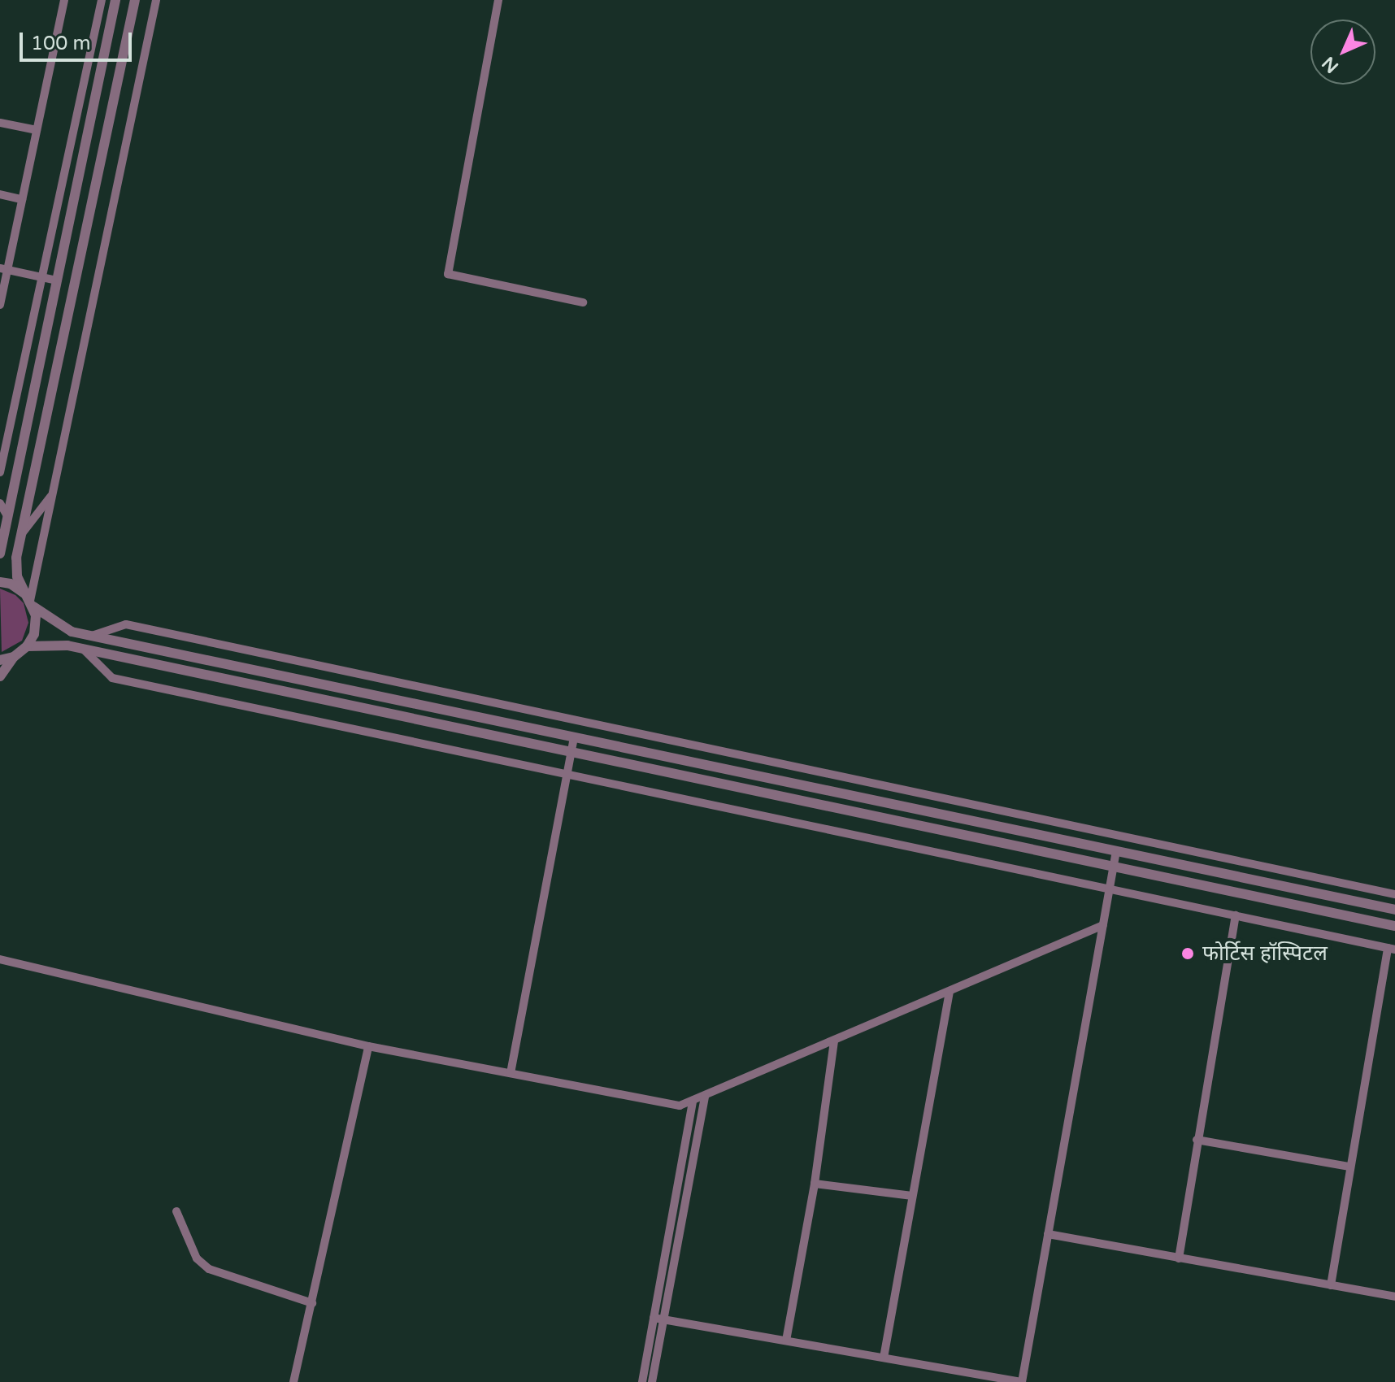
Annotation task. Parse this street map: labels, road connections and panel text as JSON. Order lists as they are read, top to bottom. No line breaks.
{"places":["फोर्टिस हॉस्पिटल"],"scale_bar":"100 m","north":"bottom left"}
